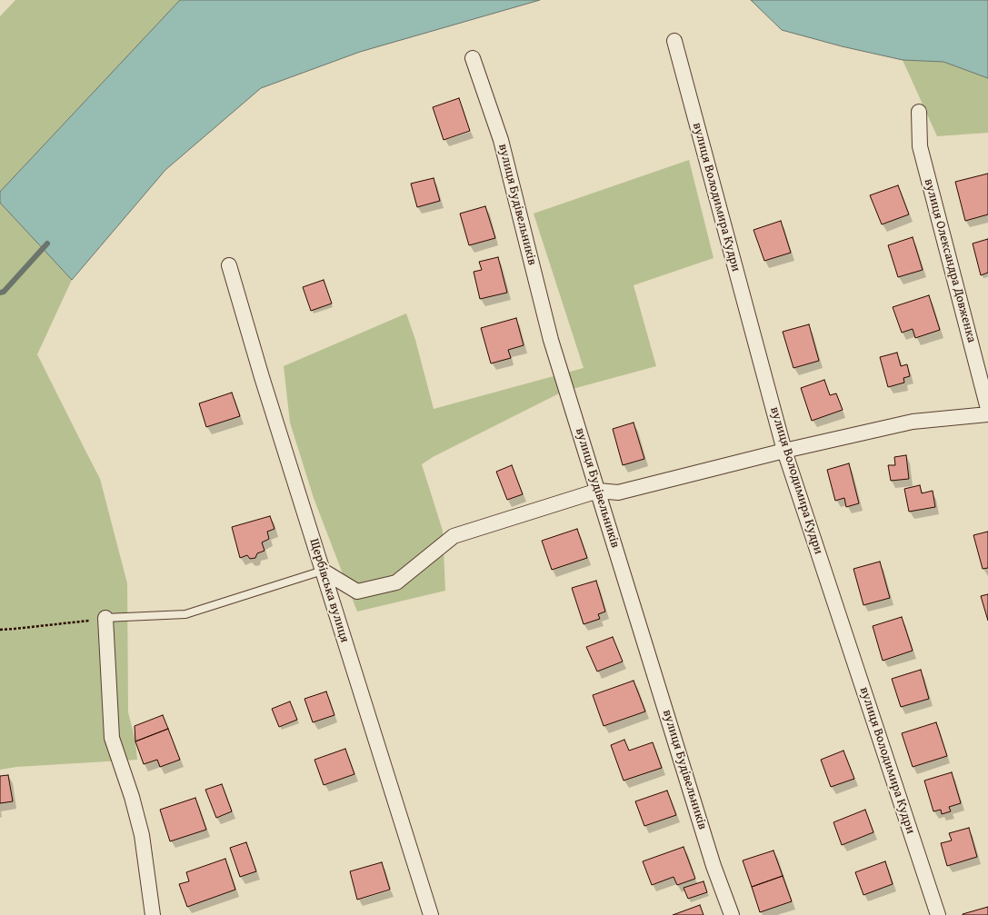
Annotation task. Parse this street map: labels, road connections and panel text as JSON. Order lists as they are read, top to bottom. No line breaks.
{"streets":{"street":["вулиця Володимира Кудри","вулиця Будівельників","вулиця Олександра Довженка","Щербівська вулиця"]}}
